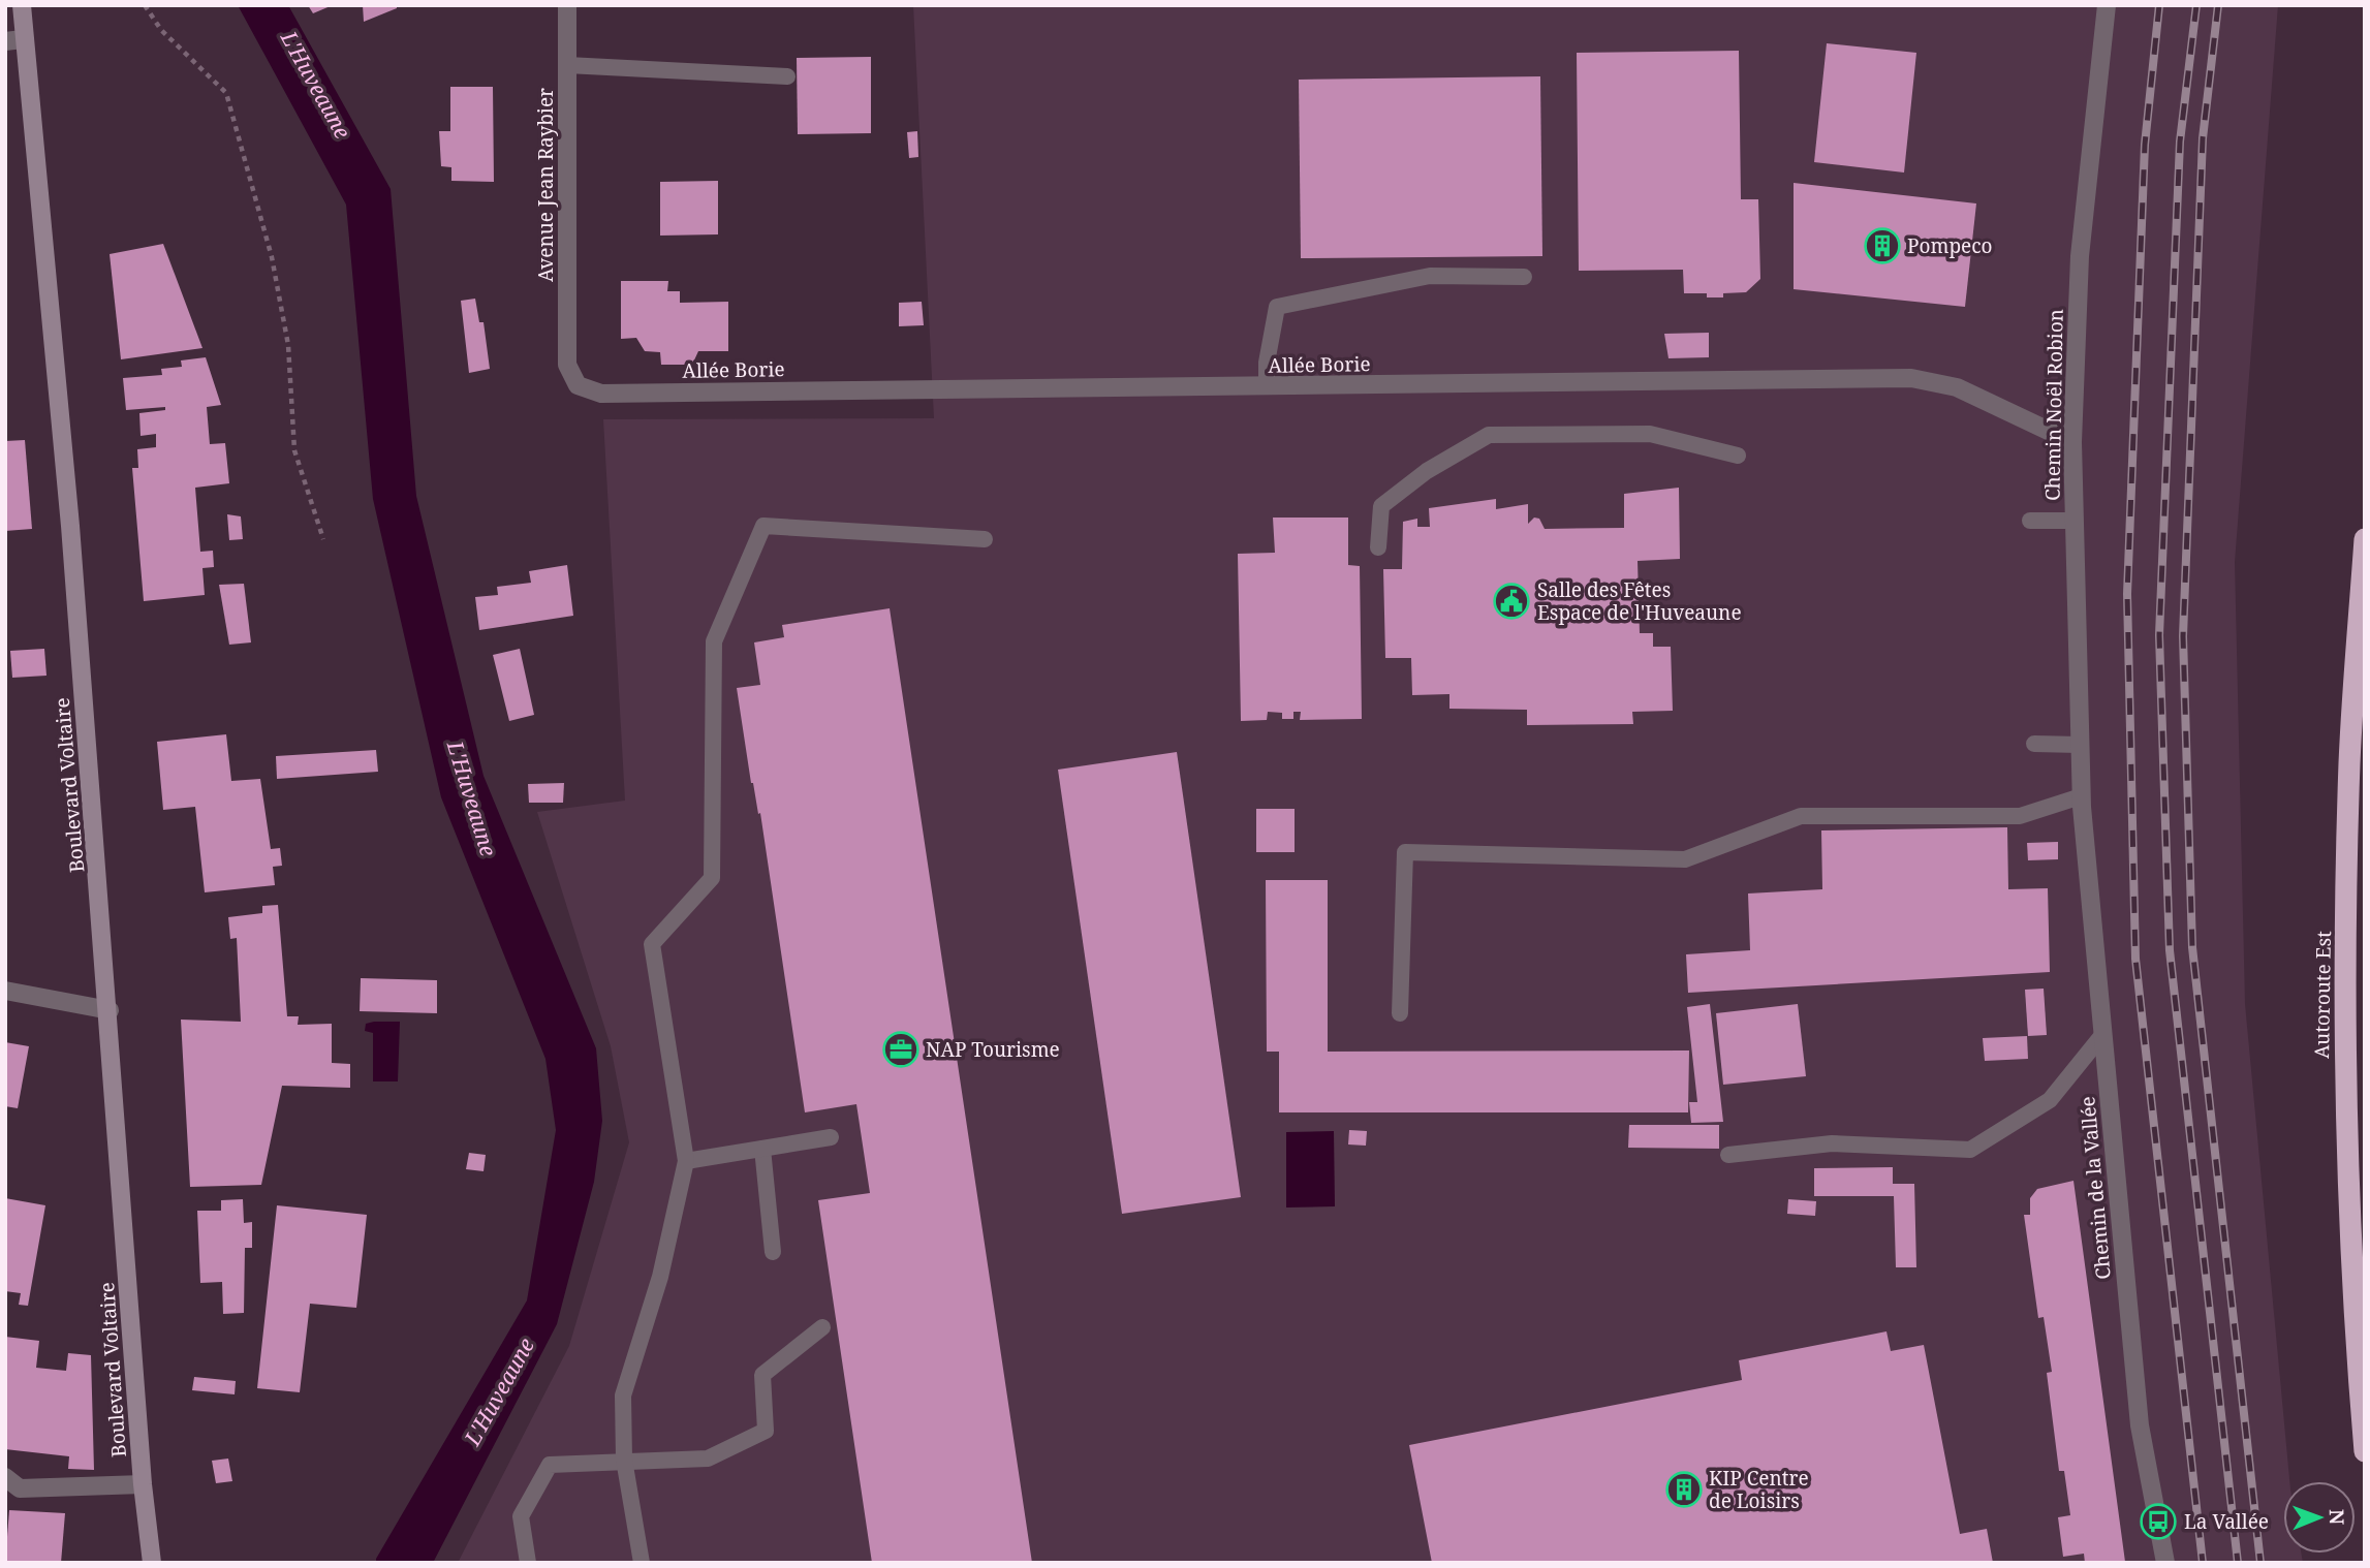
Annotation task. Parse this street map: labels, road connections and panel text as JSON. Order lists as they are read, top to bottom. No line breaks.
{"streets":{"highway":["Autoroute Est"],"main road":["Boulevard Voltaire"],"street":["Avenue Jean Raybier","Allée Borie","Chemin Noël Robion","Chemin de la Vallée"]},"crossings":[["Avenue Jean Raybier","Allée Borie"],["Allée Borie","Chemin Noël Robion"],["Chemin Noël Robion","Chemin de la Vallée"]],"water":["L'Huveaune"],"places":{"building":["Pompeco","KIP Centre de Loisirs"],"public building":["Salle des Fêtes Espace de l'Huveaune"],"office":["NAP Tourisme"],"bus stop":["La Vallée"]},"north":"right"}
